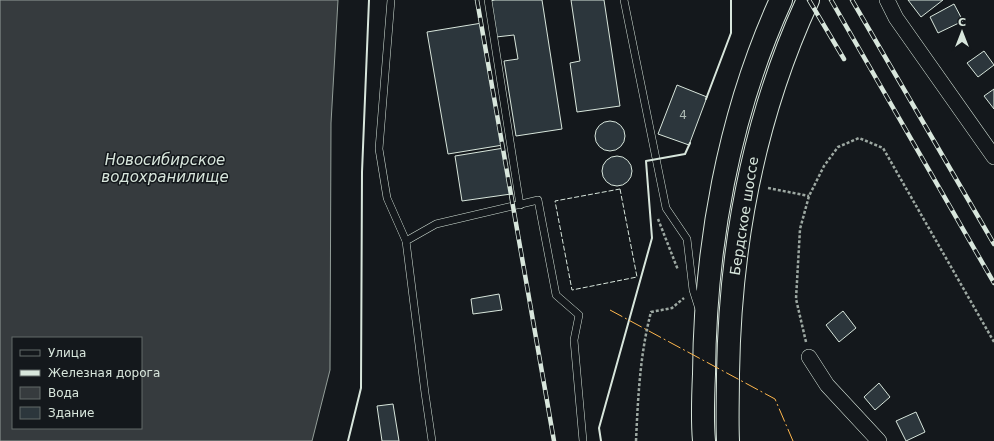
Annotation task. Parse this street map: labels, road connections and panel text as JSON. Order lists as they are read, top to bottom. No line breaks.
{"streets":{"highway":["Бердское шоссе"]},"water":["Новосибирское водохранилище"],"house_numbers":["4"],"legend":["Улица","Железная дорога","Вода","Здание"],"north":"top"}
